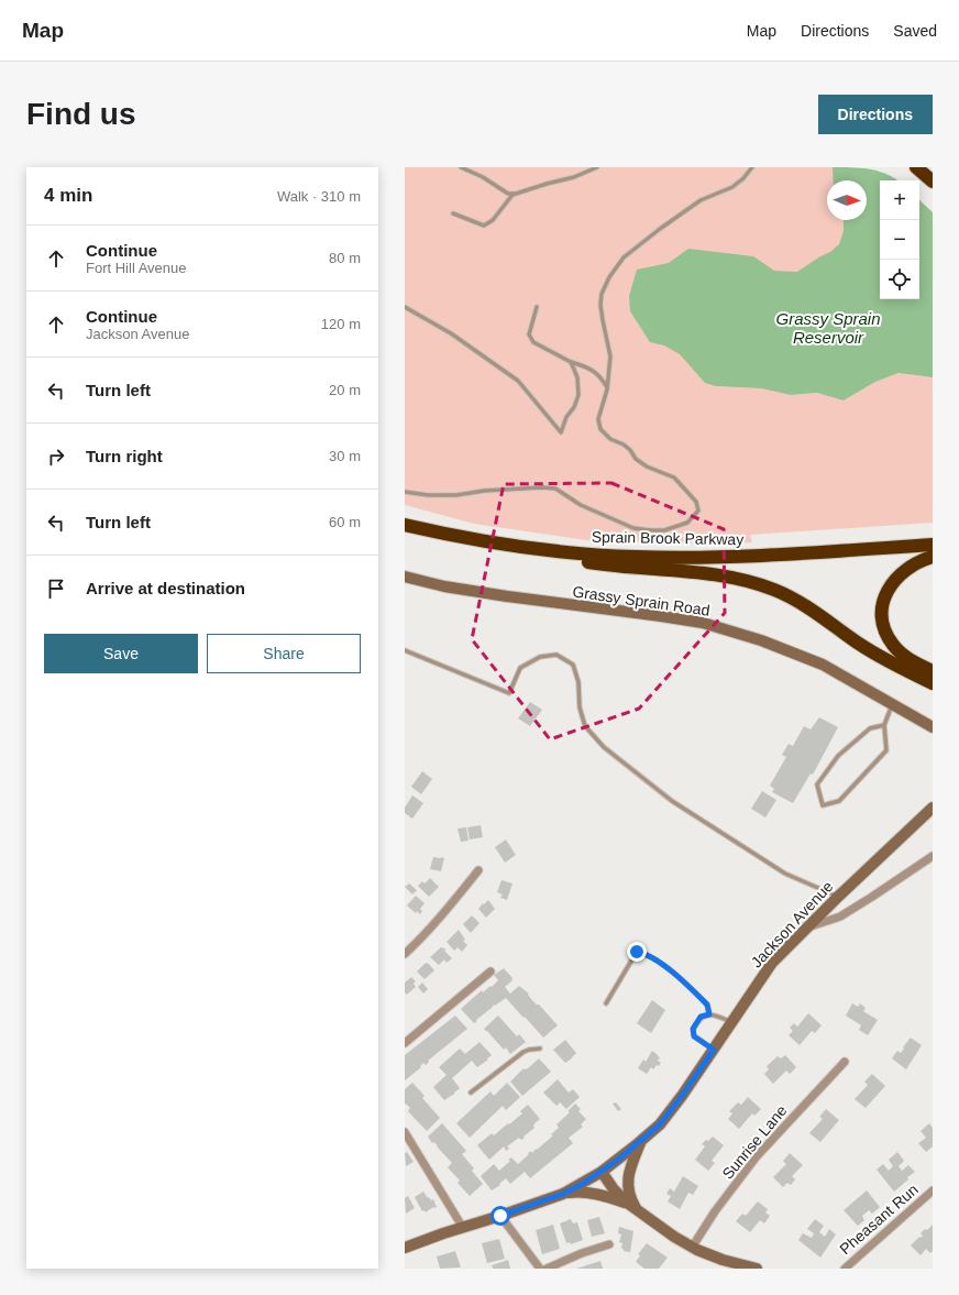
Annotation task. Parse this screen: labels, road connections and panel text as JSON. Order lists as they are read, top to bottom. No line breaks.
{"streets":{"highway":["Sprain Brook Parkway"],"street":["Grassy Sprain Road","Jackson Avenue","Sunrise Lane","Pheasant Run"]},"water":["Grassy Sprain Reservoir"],"north":"right","page":{"header":"Map","nav":["Map","Directions","Saved"],"buttons":["Directions",["Save","Share"]],"title":"Find us","heading":["4 min","Walk · 310 m"],"map_buttons":["+","−"],"list":[["Continue","Fort Hill Avenue","80 m"],["Continue","Jackson Avenue","120 m"],["Turn left","20 m"],["Turn right","30 m"],["Turn left","60 m"],"Arrive at destination"]}}
